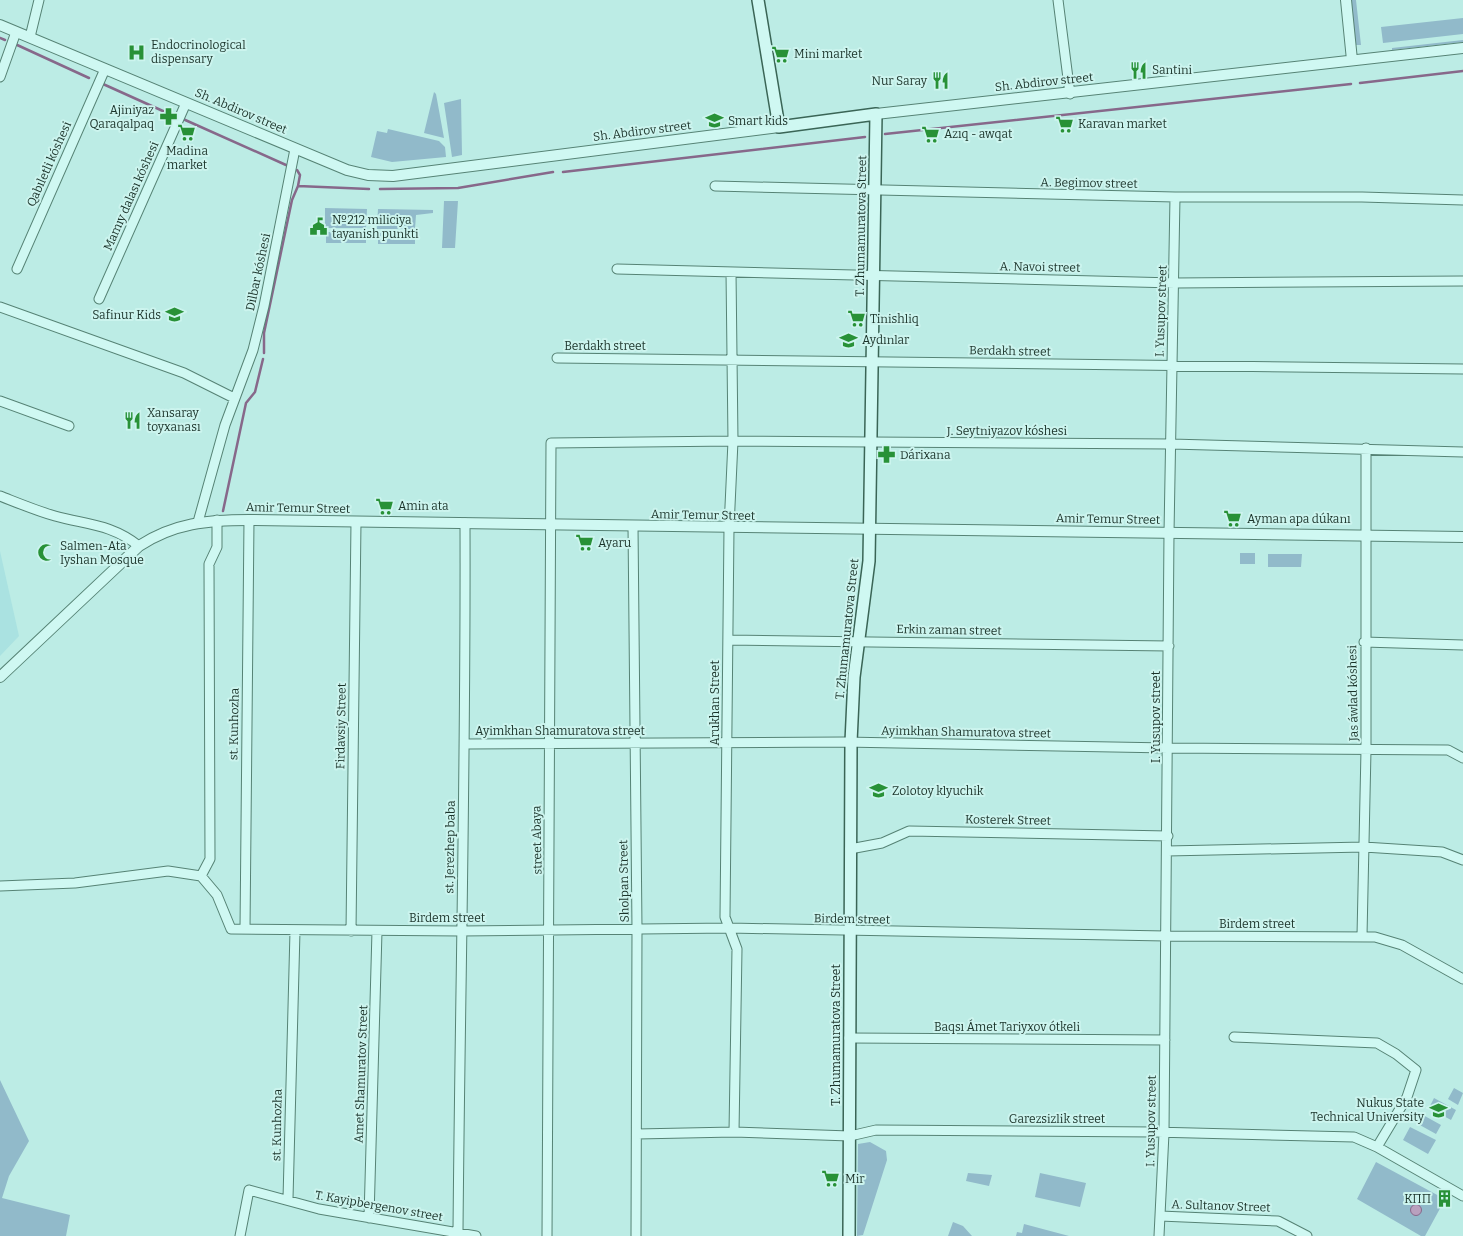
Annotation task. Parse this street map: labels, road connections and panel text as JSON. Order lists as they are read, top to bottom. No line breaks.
{"streets":{"main road":["Sh. Abdirov street","T. Zhumamuratova Street"],"street":["Qabıletli kóshesi","A. Begimov street","Mamıy dalası kóshesi","A. Navoi street","Dilbar kóshesi","I. Yusupov street","Berdakh street","J. Seytniyazov kóshesi","Amir Temur Street","Erkin zaman street","Jas áwlad kóshesi","Arukhan Street","st. Kunhozha","Firdavsiy Street","Ayimkhan Shamuratova street","Kosterek Street","street Abaya","st. Jerezhep baba","Sholpan Street","Birdem street","Baqsı Ámet Tariyxov ótkeli","Amet Shamuratov Street","Garezsizlik street","T. Kayipbergenov street","A. Sultanov Street"]},"crossings":[["Sh. Abdirov street","Qabıletli kóshesi"],["Sh. Abdirov street","Mamıy dalası kóshesi"],["Sh. Abdirov street","T. Zhumamuratova Street"],["Sh. Abdirov street","Dilbar kóshesi"],["A. Begimov street","T. Zhumamuratova Street"],["A. Begimov street","I. Yusupov street"],["T. Zhumamuratova Street","A. Navoi street"],["T. Zhumamuratova Street","Berdakh street"],["T. Zhumamuratova Street","J. Seytniyazov kóshesi"],["T. Zhumamuratova Street","Amir Temur Street"],["T. Zhumamuratova Street","Erkin zaman street"],["T. Zhumamuratova Street","Ayimkhan Shamuratova street"],["T. Zhumamuratova Street","Kosterek Street"],["T. Zhumamuratova Street","Birdem street"],["T. Zhumamuratova Street","Baqsı Ámet Tariyxov ótkeli"],["T. Zhumamuratova Street","Garezsizlik street"],["A. Navoi street","I. Yusupov street"],["A. Navoi street","Arukhan Street"],["Dilbar kóshesi","Amir Temur Street"],["I. Yusupov street","Berdakh street"],["I. Yusupov street","J. Seytniyazov kóshesi"],["I. Yusupov street","Amir Temur Street"],["I. Yusupov street","Erkin zaman street"],["I. Yusupov street","Ayimkhan Shamuratova street"],["I. Yusupov street","Kosterek Street"],["I. Yusupov street","Birdem street"],["I. Yusupov street","Baqsı Ámet Tariyxov ótkeli"],["I. Yusupov street","Garezsizlik street"],["I. Yusupov street","A. Sultanov Street"],["Berdakh street","Arukhan Street"],["J. Seytniyazov kóshesi","Jas áwlad kóshesi"],["J. Seytniyazov kóshesi","Arukhan Street"],["J. Seytniyazov kóshesi","street Abaya"],["Amir Temur Street","Jas áwlad kóshesi"],["Amir Temur Street","Arukhan Street"],["Amir Temur Street","st. Kunhozha"],["Amir Temur Street","Firdavsiy Street"],["Amir Temur Street","street Abaya"],["Amir Temur Street","st. Jerezhep baba"],["Amir Temur Street","Sholpan Street"],["Erkin zaman street","Arukhan Street"],["Jas áwlad kóshesi","Ayimkhan Shamuratova street"],["Jas áwlad kóshesi","Birdem street"],["Arukhan Street","Ayimkhan Shamuratova street"],["Arukhan Street","Birdem street"],["Arukhan Street","Garezsizlik street"],["st. Kunhozha","Birdem street"],["st. Kunhozha","T. Kayipbergenov street"],["Firdavsiy Street","Birdem street"],["Ayimkhan Shamuratova street","street Abaya"],["Ayimkhan Shamuratova street","st. Jerezhep baba"],["Ayimkhan Shamuratova street","Sholpan Street"],["street Abaya","Birdem street"],["st. Jerezhep baba","Birdem street"],["st. Jerezhep baba","T. Kayipbergenov street"],["Sholpan Street","Birdem street"],["Sholpan Street","Garezsizlik street"],["Birdem street","Amet Shamuratov Street"],["Amet Shamuratov Street","T. Kayipbergenov street"]],"places":{"hospital":["Endocrinological dispensary"],"supermarket":["Mini market","Karavan market","Madina market","Azıq - awqat","Tinishliq","Amin ata","Ayman apa dúkanı","Ayaru","Mir"],"restaurant":["Santini","Nur Saray","Xansaray toyxanası"],"pharmacy":["Ajiniyaz Qaraqalpaq","Dárixana"],"school or university":["Smart kids","Safinur Kids","Aydınlar","Zolotoy klyuchik","Nukus State Technical University"],"public building":["№212 miliciya tayanish punkti"],"mosque":["Salmen-Ata Iyshan Mosque"],"building":["КПП"]}}
